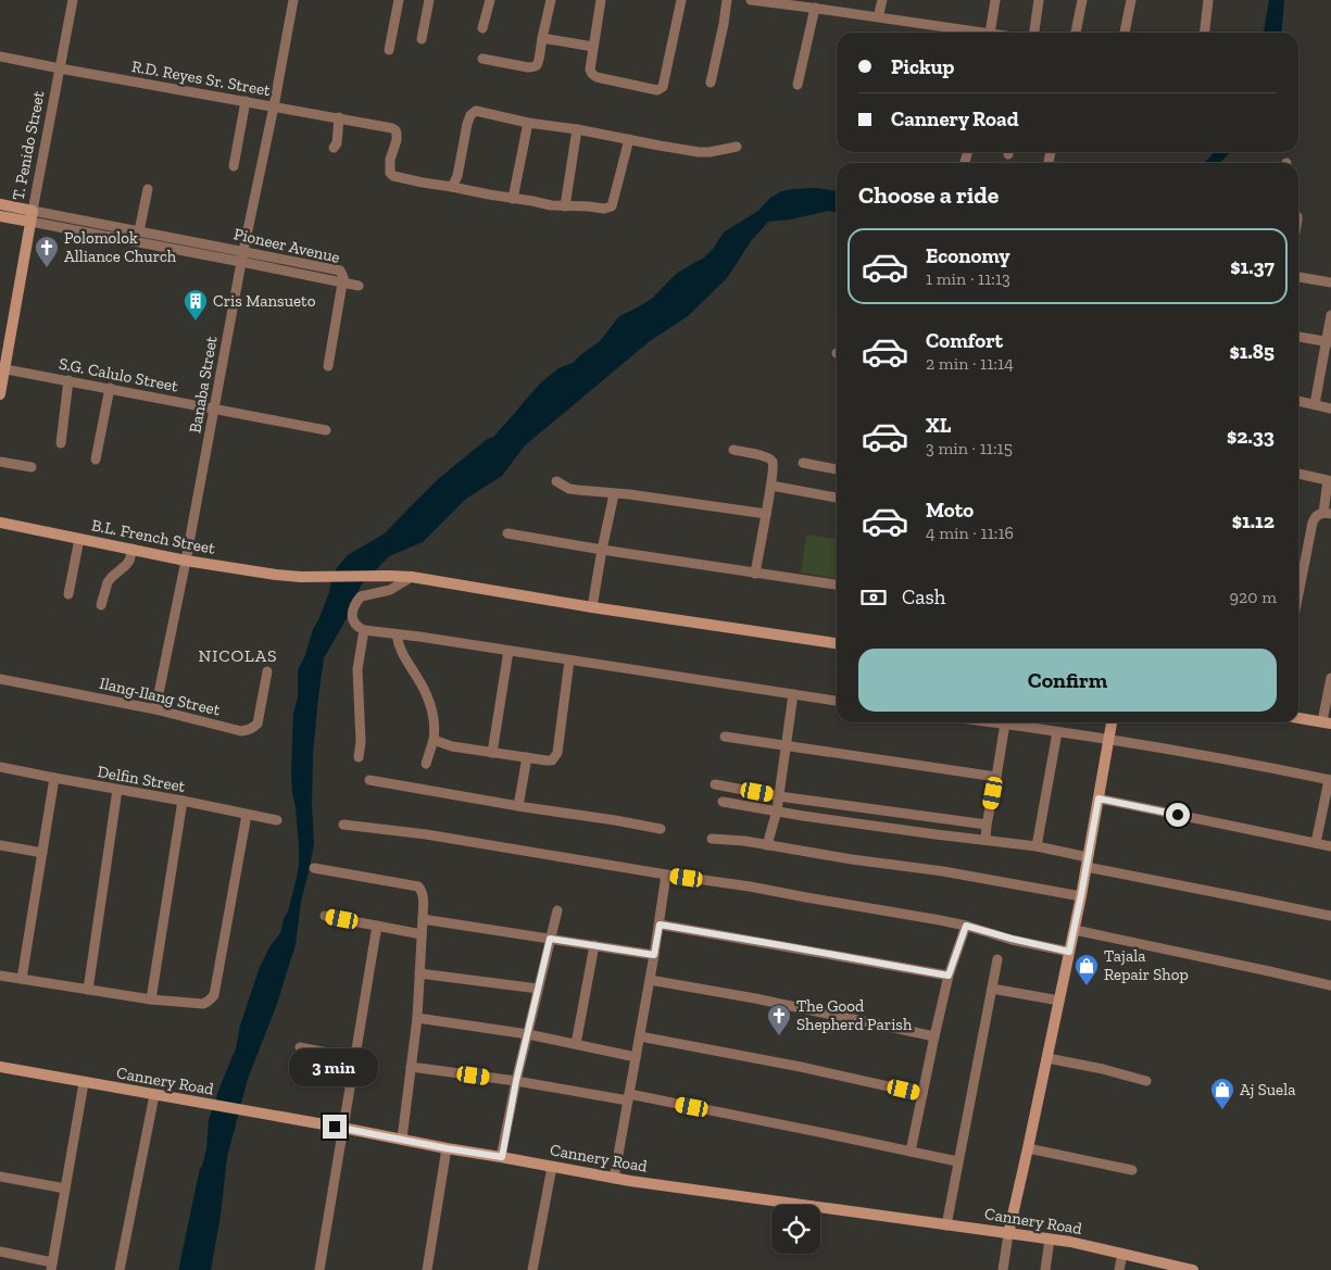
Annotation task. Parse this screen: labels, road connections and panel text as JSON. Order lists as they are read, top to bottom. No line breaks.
{"streets":{"street":["R.D. Reyes Sr. Street","T. Penido Street","Pioneer Avenue","S.G. Calulo Street","Banaba Street","B.L. French Street","Ilang-Ilang Street","Delfin Street","Cannery Road"]},"crossings":[["R.D. Reyes Sr. Street","T. Penido Street"],["R.D. Reyes Sr. Street","Banaba Street"],["T. Penido Street","Pioneer Avenue"],["T. Penido Street","S.G. Calulo Street"],["Pioneer Avenue","Banaba Street"],["S.G. Calulo Street","Banaba Street"],["Banaba Street","B.L. French Street"],["Banaba Street","Ilang-Ilang Street"]],"districts":["NICOLAS"],"places":{"church":["Polomolok Alliance Church","The Good Shepherd Parish"],"building":["Cris Mansueto"],"shop":["Tajala Repair Shop","Aj Suela"]},"page":{"banner":["Pickup","Cannery Road"],"heading":"Choose a ride","list":[{"name":"Economy","note":"1 min · 11:13","value":"$1.37"},{"name":"Comfort","note":"2 min · 11:14","value":"$1.85"},{"name":"XL","note":"3 min · 11:15","value":"$2.33"},{"name":"Moto","note":"4 min · 11:16","value":"$1.12"}],"pay":["Cash","920 m"],"buttons":"Confirm","bubble":"3 min"}}
